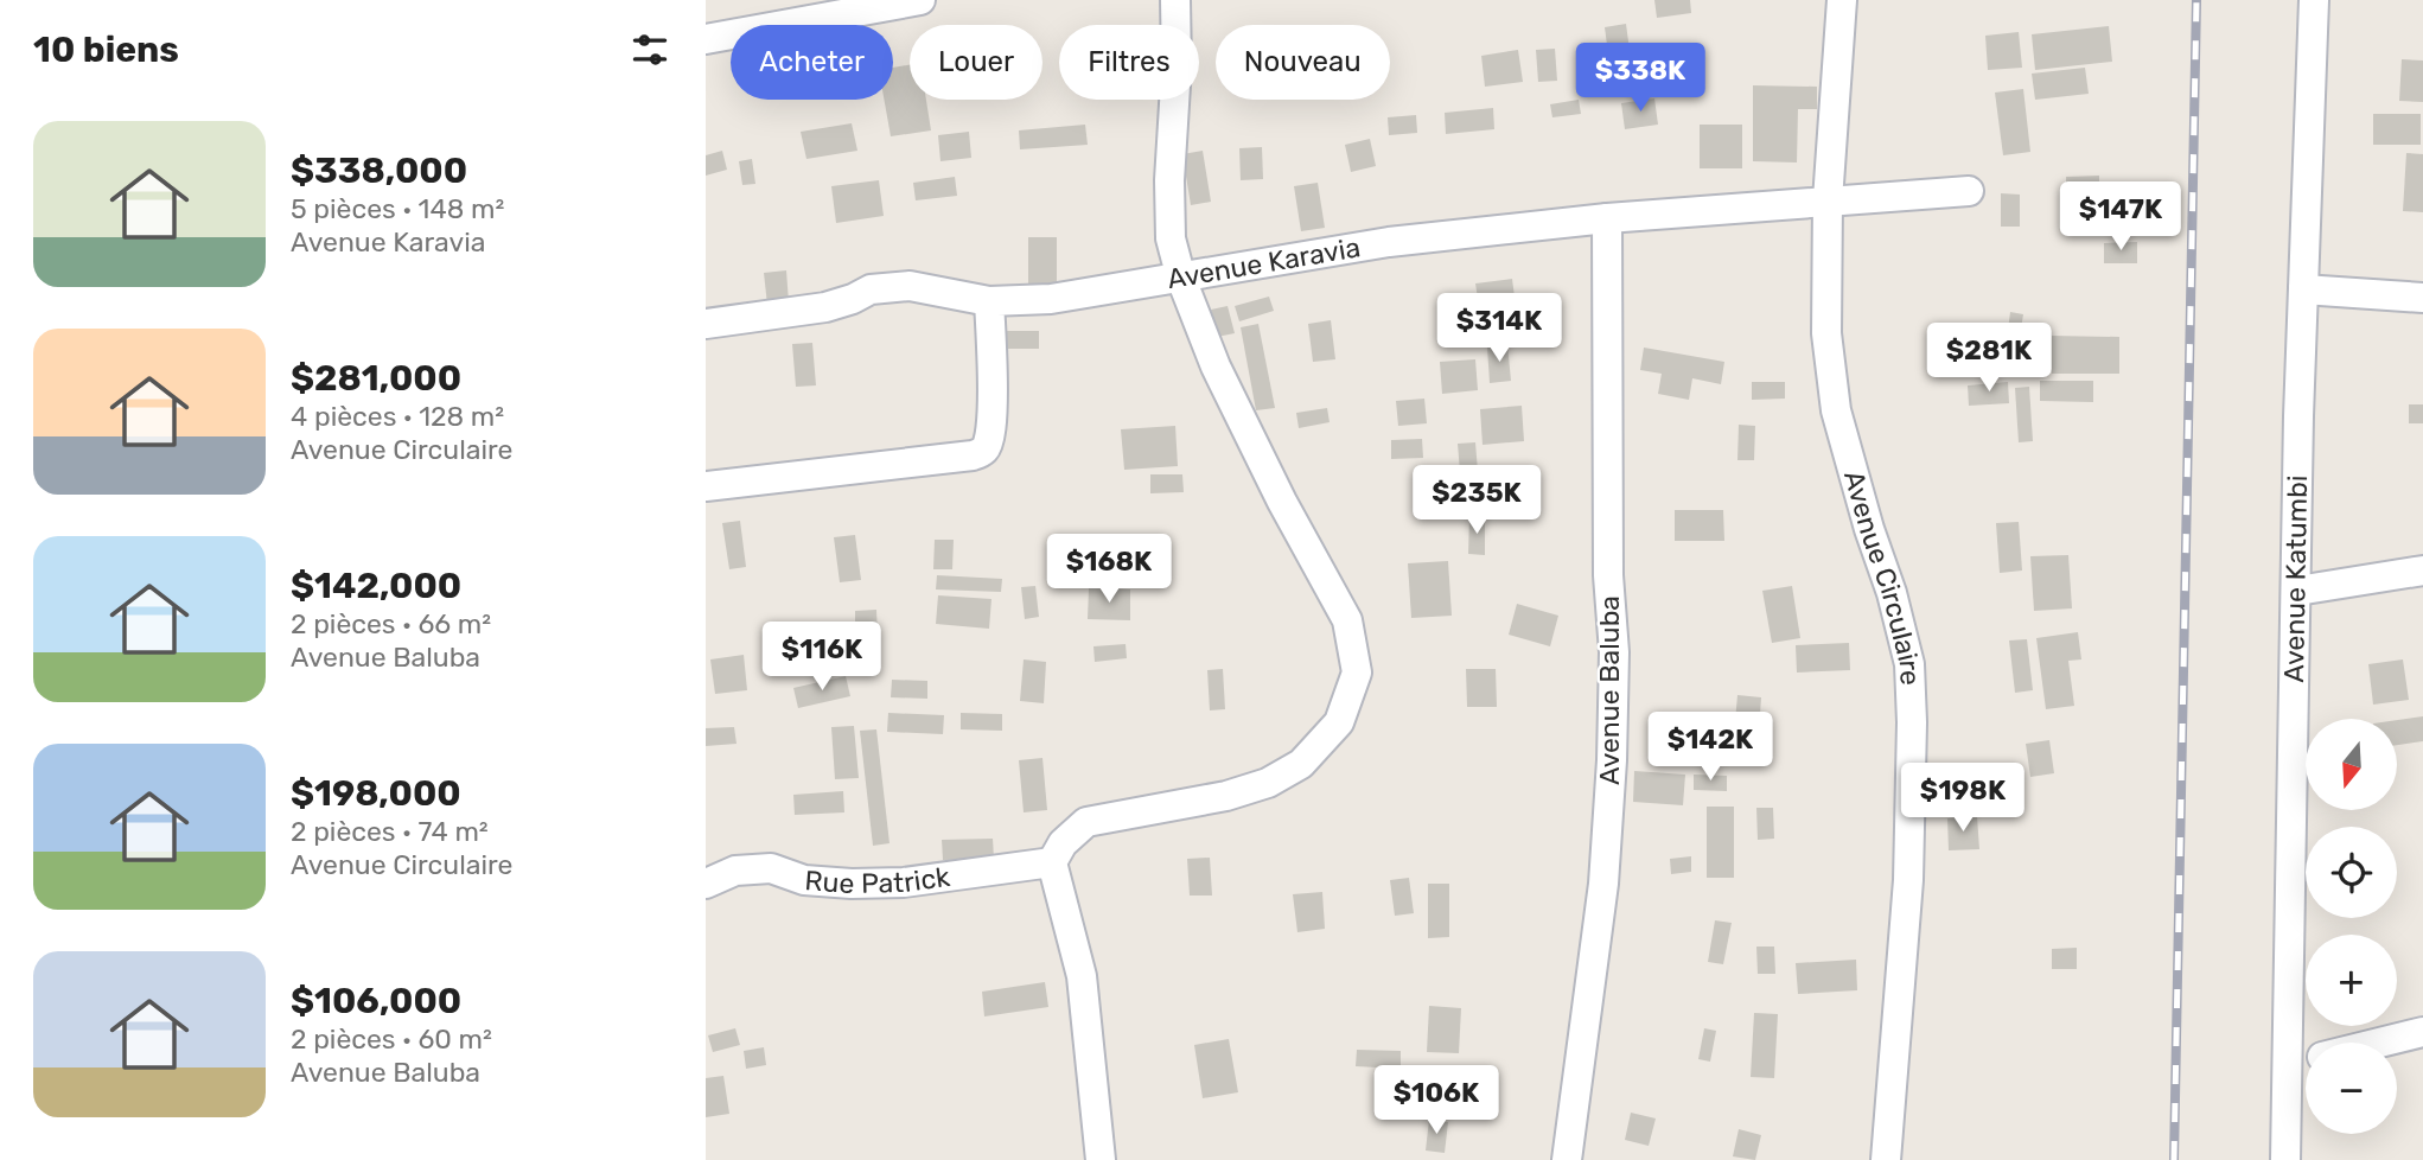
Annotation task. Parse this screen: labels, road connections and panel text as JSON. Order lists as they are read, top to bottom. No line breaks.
{"streets":{"street":["Avenue Karavia","Avenue Circulaire","Avenue Katumbi","Avenue Baluba","Rue Patrick"]},"crossings":[["Avenue Karavia","Avenue Circulaire"],["Avenue Karavia","Avenue Baluba"]],"north":"bottom","page":{"heading":"10 biens","chip":["Acheter","Louer","Filtres","Nouveau"],"price":["$338K","$147K","$314K","$281K","$235K","$168K","$116K","$142K","$198K","$106K"],"list":[{"name":"$338,000","note":"5 pièces · 148 m² · Avenue Karavia"},{"name":"$281,000","note":"4 pièces · 128 m² · Avenue Circulaire"},{"name":"$142,000","note":"2 pièces · 66 m² · Avenue Baluba"},{"name":"$198,000","note":"2 pièces · 74 m² · Avenue Circulaire"},{"name":"$106,000","note":"2 pièces · 60 m² · Avenue Baluba"}],"map_buttons":["+","−"]}}
